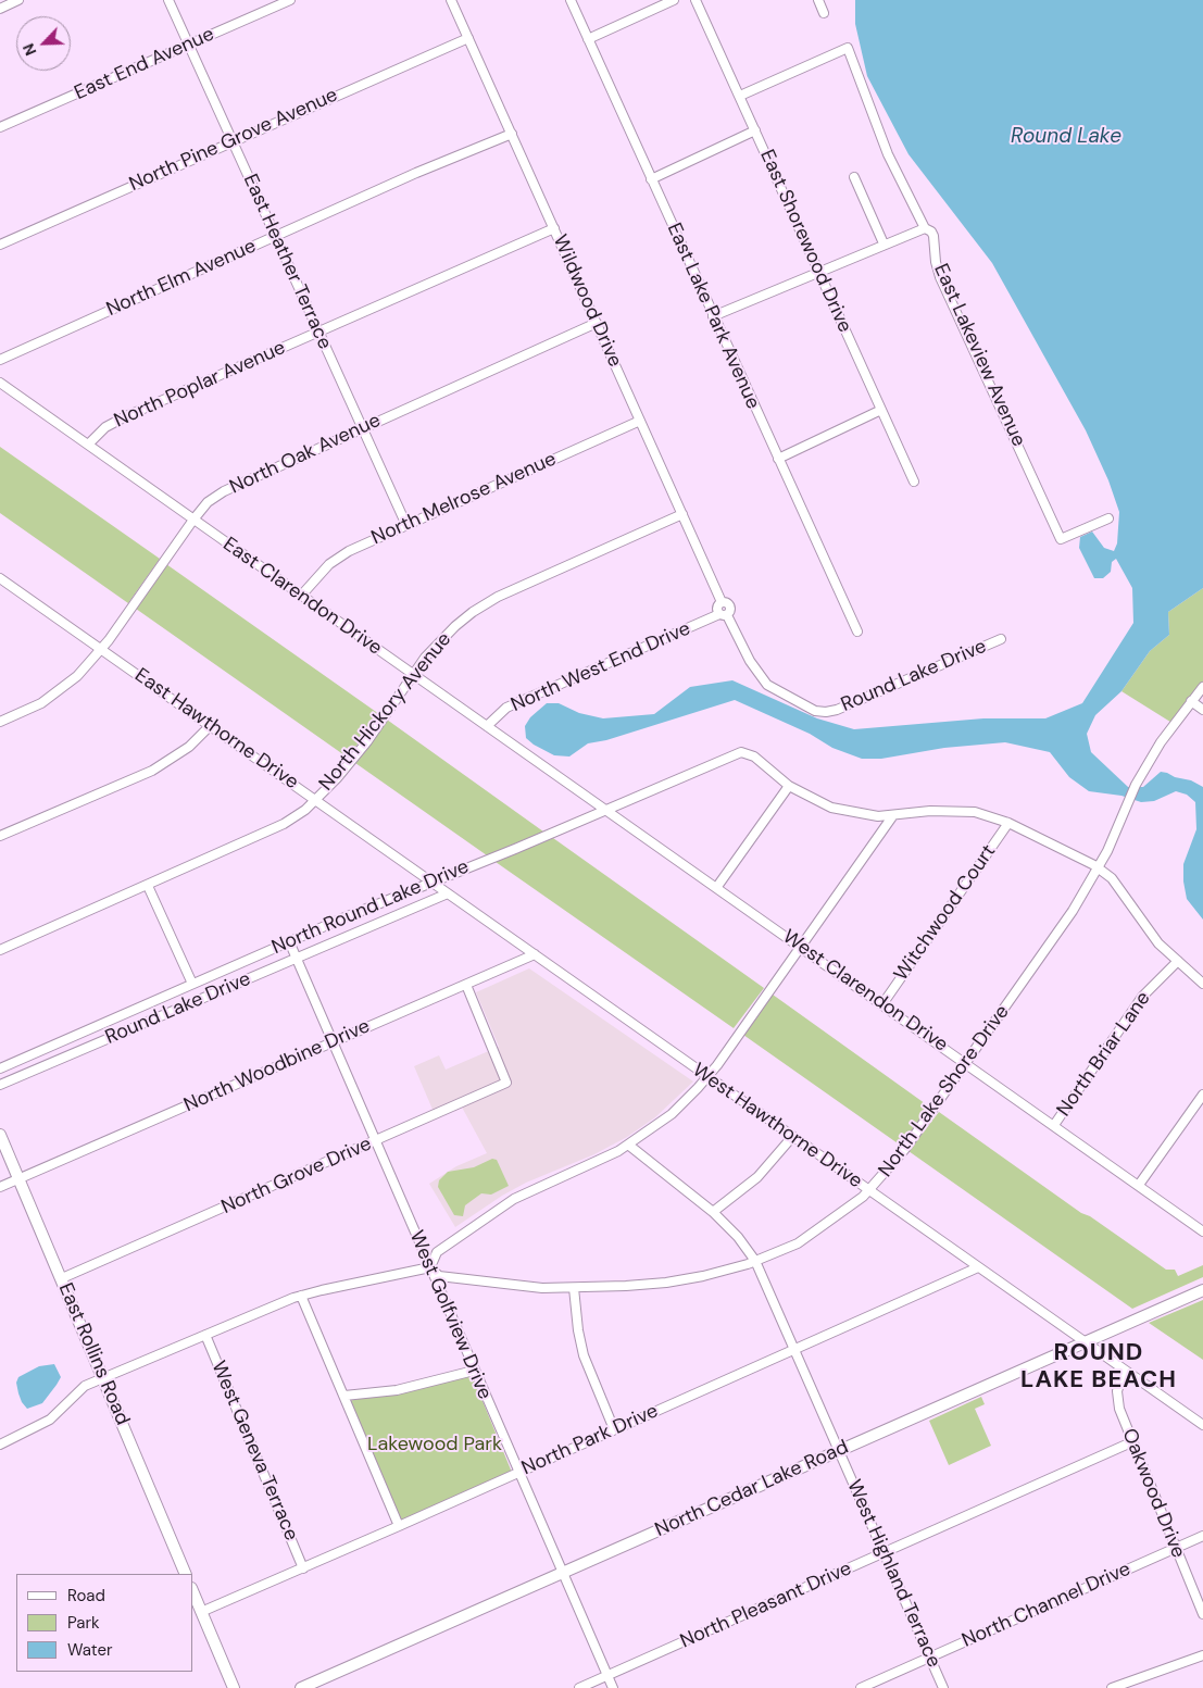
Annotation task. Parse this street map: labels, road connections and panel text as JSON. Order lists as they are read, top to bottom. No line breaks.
{"streets":{"main road":["East Rollins Road","North Cedar Lake Road"],"street":["East End Avenue","North Pine Grove Avenue","East Shorewood Drive","East Heather Terrace","North Elm Avenue","Wildwood Drive","East Lake Park Avenue","East Lakeview Avenue","North Poplar Avenue","North Oak Avenue","North Melrose Avenue","East Clarendon Drive","North West End Drive","Round Lake Drive","North Hickory Avenue","East Hawthorne Drive","North Round Lake Drive","Witchwood Court","West Clarendon Drive","North Briar Lane","North Woodbine Drive","North Lake Shore Drive","West Hawthorne Drive","North Grove Drive","West Golfview Drive","North Park Drive","West Geneva Terrace","Oakwood Drive","West Highland Terrace","North Pleasant Drive","North Channel Drive"]},"crossings":[["East End Avenue","East Heather Terrace"],["North Pine Grove Avenue","East Heather Terrace"],["North Pine Grove Avenue","Wildwood Drive"],["East Shorewood Drive","East Lakeview Avenue"],["East Heather Terrace","North Elm Avenue"],["East Heather Terrace","North Poplar Avenue"],["East Heather Terrace","North Oak Avenue"],["East Heather Terrace","North Melrose Avenue"],["North Elm Avenue","Wildwood Drive"],["Wildwood Drive","North Poplar Avenue"],["Wildwood Drive","North Oak Avenue"],["Wildwood Drive","North Melrose Avenue"],["Wildwood Drive","North West End Drive"],["Wildwood Drive","Round Lake Drive"],["Wildwood Drive","North Hickory Avenue"],["North Poplar Avenue","East Clarendon Drive"],["North Oak Avenue","East Clarendon Drive"],["North Oak Avenue","East Hawthorne Drive"],["North Melrose Avenue","East Clarendon Drive"],["East Clarendon Drive","North West End Drive"],["East Clarendon Drive","North Hickory Avenue"],["East Clarendon Drive","North Round Lake Drive"],["East Clarendon Drive","West Clarendon Drive"],["Round Lake Drive","West Hawthorne Drive"],["Round Lake Drive","West Golfview Drive"],["North Hickory Avenue","East Hawthorne Drive"],["East Hawthorne Drive","North Round Lake Drive"],["East Hawthorne Drive","West Hawthorne Drive"],["North Round Lake Drive","West Clarendon Drive"],["North Round Lake Drive","West Hawthorne Drive"],["North Round Lake Drive","West Golfview Drive"],["Witchwood Court","West Clarendon Drive"],["West Clarendon Drive","North Briar Lane"],["West Clarendon Drive","North Lake Shore Drive"],["North Woodbine Drive","West Hawthorne Drive"],["North Woodbine Drive","North Grove Drive"],["North Woodbine Drive","West Golfview Drive"],["North Woodbine Drive","East Rollins Road"],["North Lake Shore Drive","West Hawthorne Drive"],["North Lake Shore Drive","West Golfview Drive"],["North Lake Shore Drive","West Highland Terrace"],["West Hawthorne Drive","North Park Drive"],["West Hawthorne Drive","North Cedar Lake Road"],["West Hawthorne Drive","Oakwood Drive"],["North Grove Drive","West Golfview Drive"],["North Grove Drive","East Rollins Road"],["West Golfview Drive","North Park Drive"],["West Golfview Drive","North Cedar Lake Road"],["West Golfview Drive","North Pleasant Drive"],["North Park Drive","West Geneva Terrace"],["North Park Drive","West Highland Terrace"],["North Cedar Lake Road","West Highland Terrace"],["Oakwood Drive","North Pleasant Drive"],["Oakwood Drive","North Channel Drive"],["West Highland Terrace","North Pleasant Drive"],["West Highland Terrace","North Channel Drive"]],"districts":["ROUND LAKE BEACH"],"water":["Round Lake"],"parks":["Lakewood Park"],"legend":["Road","Park","Water"],"north":"bottom left"}
